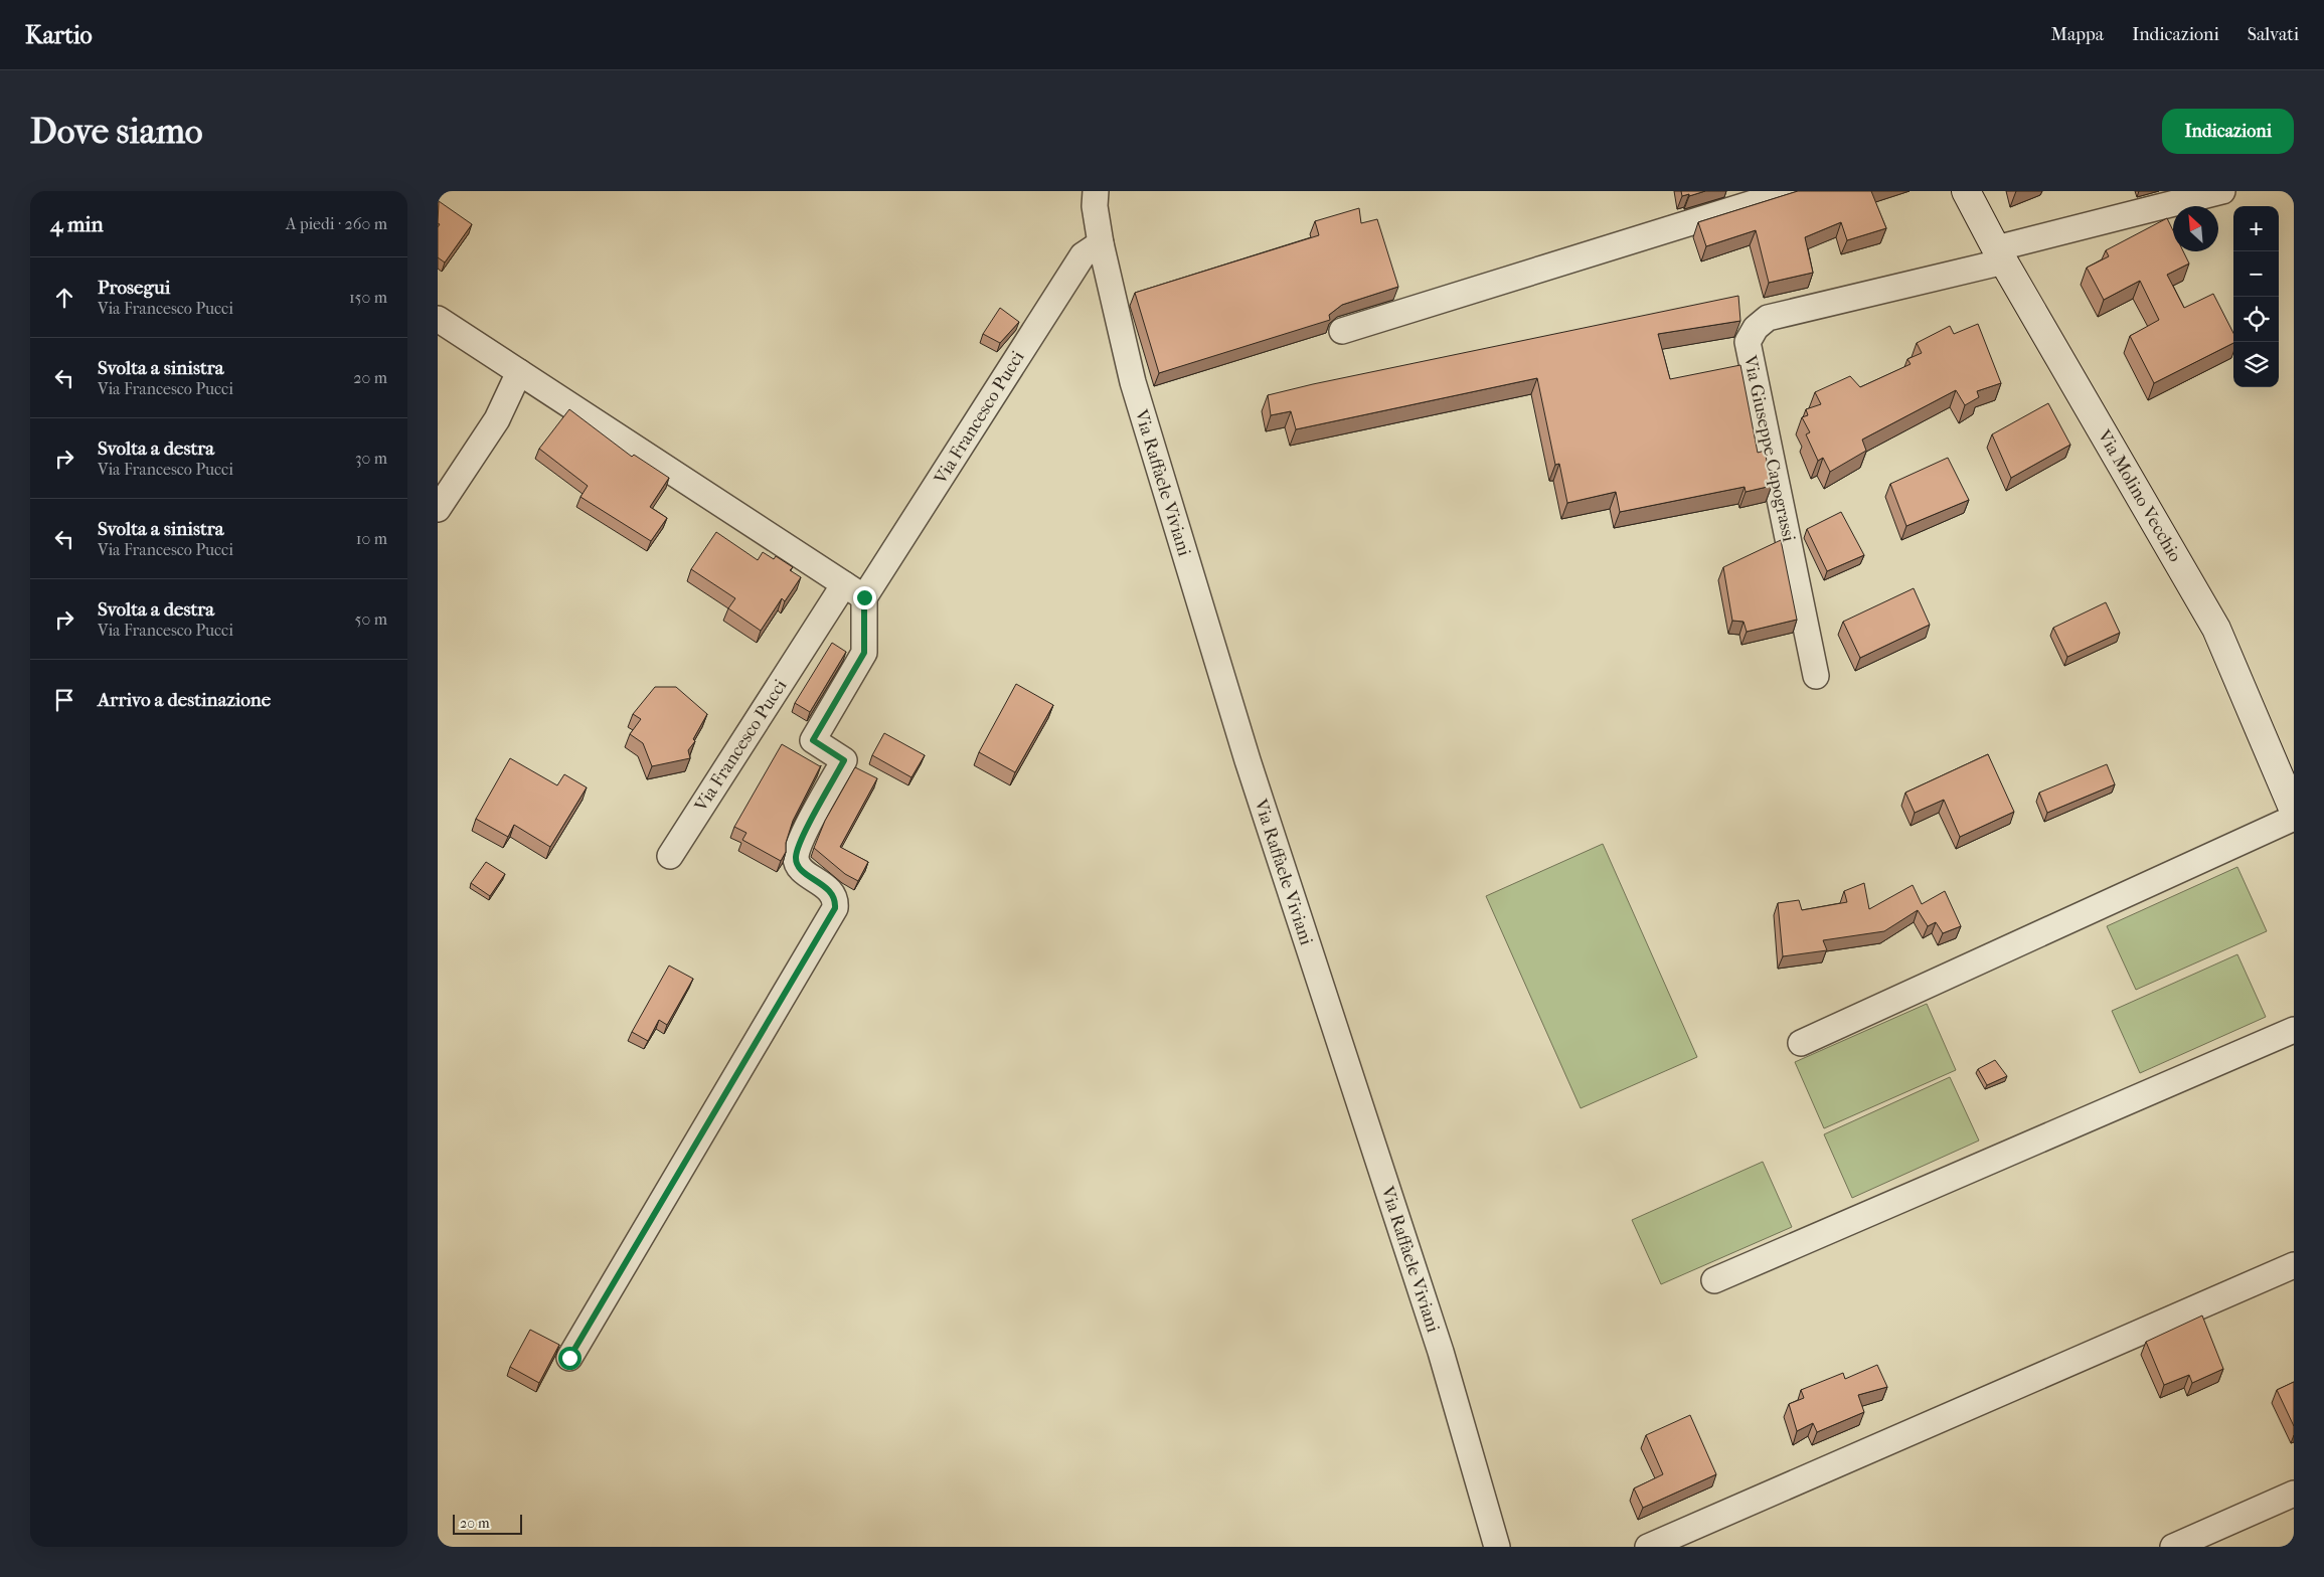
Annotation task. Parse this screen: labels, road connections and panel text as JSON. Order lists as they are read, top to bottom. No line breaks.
{"streets":{"street":["Via Francesco Pucci","Via Giuseppe Capograssi","Via Raffaele Viviani","Via Molino Vecchio"]},"crossings":[["Via Francesco Pucci","Via Raffaele Viviani"],["Via Giuseppe Capograssi","Via Molino Vecchio"]],"scale_bar":"20 m","north":"top left","page":{"header":"Kartio","nav":["Mappa","Indicazioni","Salvati"],"buttons":"Indicazioni","title":"Dove siamo","heading":["4 min","A piedi · 260 m"],"map_buttons":["+","−"],"list":[["Prosegui","Via Francesco Pucci","150 m"],["Svolta a sinistra","Via Francesco Pucci","20 m"],["Svolta a destra","Via Francesco Pucci","30 m"],["Svolta a sinistra","Via Francesco Pucci","10 m"],["Svolta a destra","Via Francesco Pucci","50 m"],"Arrivo a destinazione"],"scale":"20 m"}}
